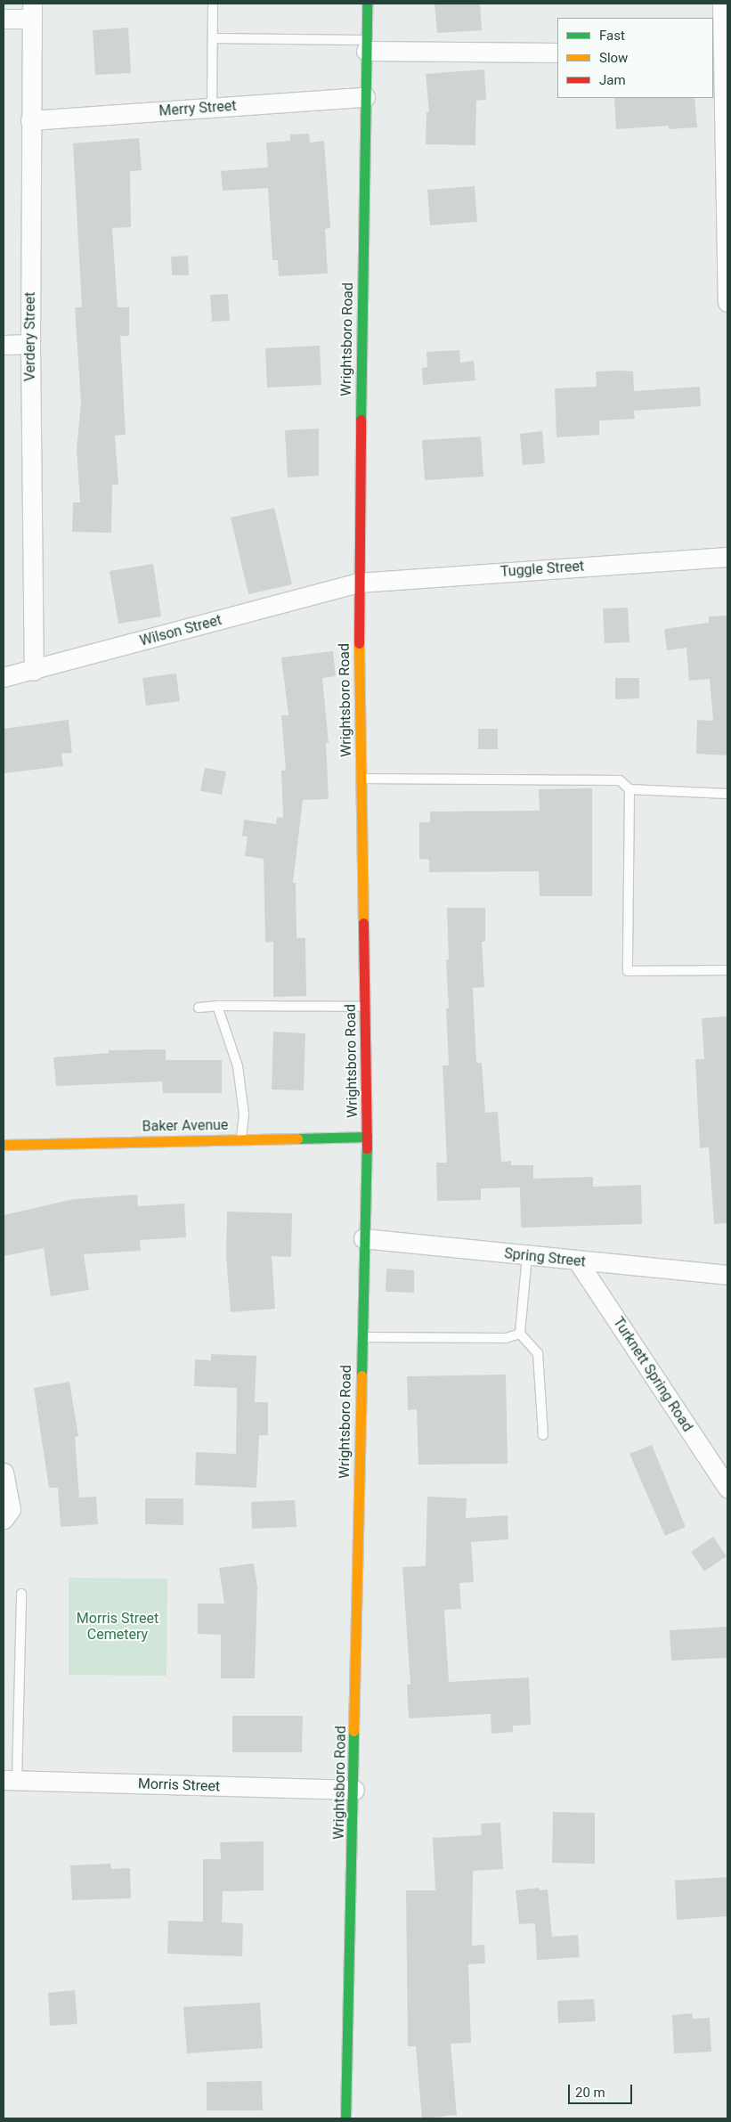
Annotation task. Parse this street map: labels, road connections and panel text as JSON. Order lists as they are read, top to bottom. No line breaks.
{"streets":{"main road":["Wrightsboro Road","Baker Avenue"],"street":["Merry Street","Verdery Street","Tuggle Street","Wilson Street","Spring Street","Turknett Spring Road","Morris Street"]},"crossings":[["Merry Street","Verdery Street"],["Merry Street","Wrightsboro Road"],["Verdery Street","Wilson Street"],["Wrightsboro Road","Tuggle Street"],["Wrightsboro Road","Wilson Street"],["Wrightsboro Road","Baker Avenue"],["Wrightsboro Road","Spring Street"],["Wrightsboro Road","Morris Street"],["Tuggle Street","Wilson Street"],["Spring Street","Turknett Spring Road"]],"parks":["Morris Street Cemetery"],"legend":["Fast","Slow","Jam"],"scale_bar":"20 m"}
